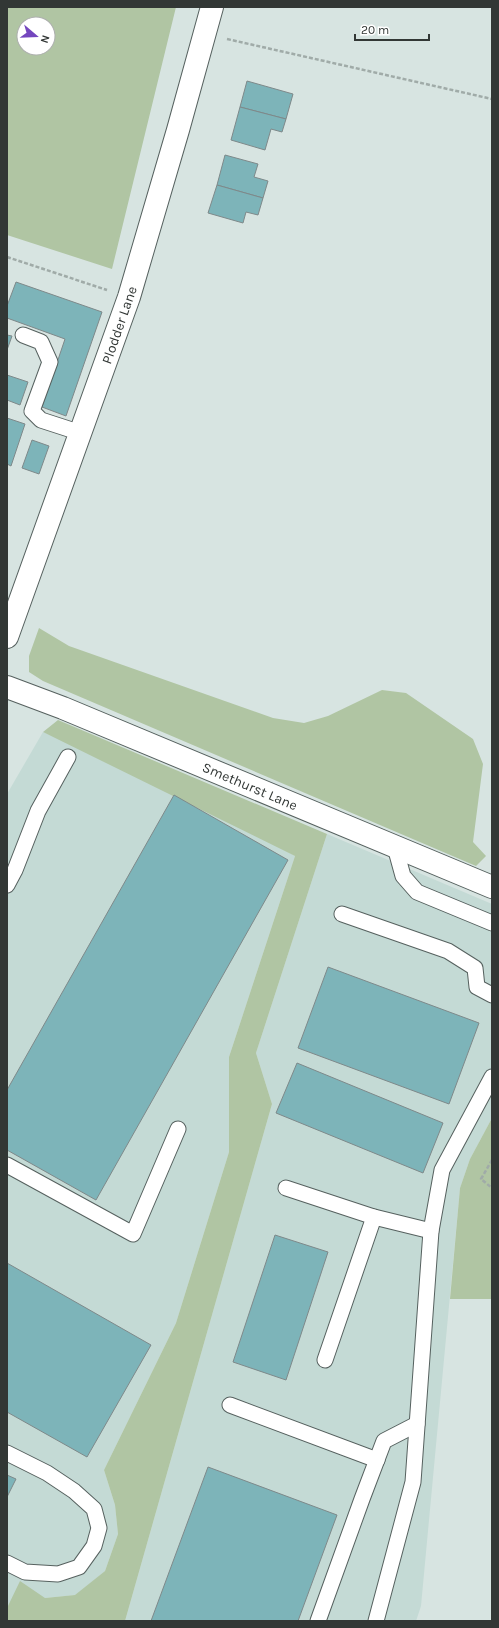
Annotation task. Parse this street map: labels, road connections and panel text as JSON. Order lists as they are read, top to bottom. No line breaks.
{"streets":{"main road":["Plodder Lane","Smethurst Lane"]},"scale_bar":"20 m","north":"right"}
